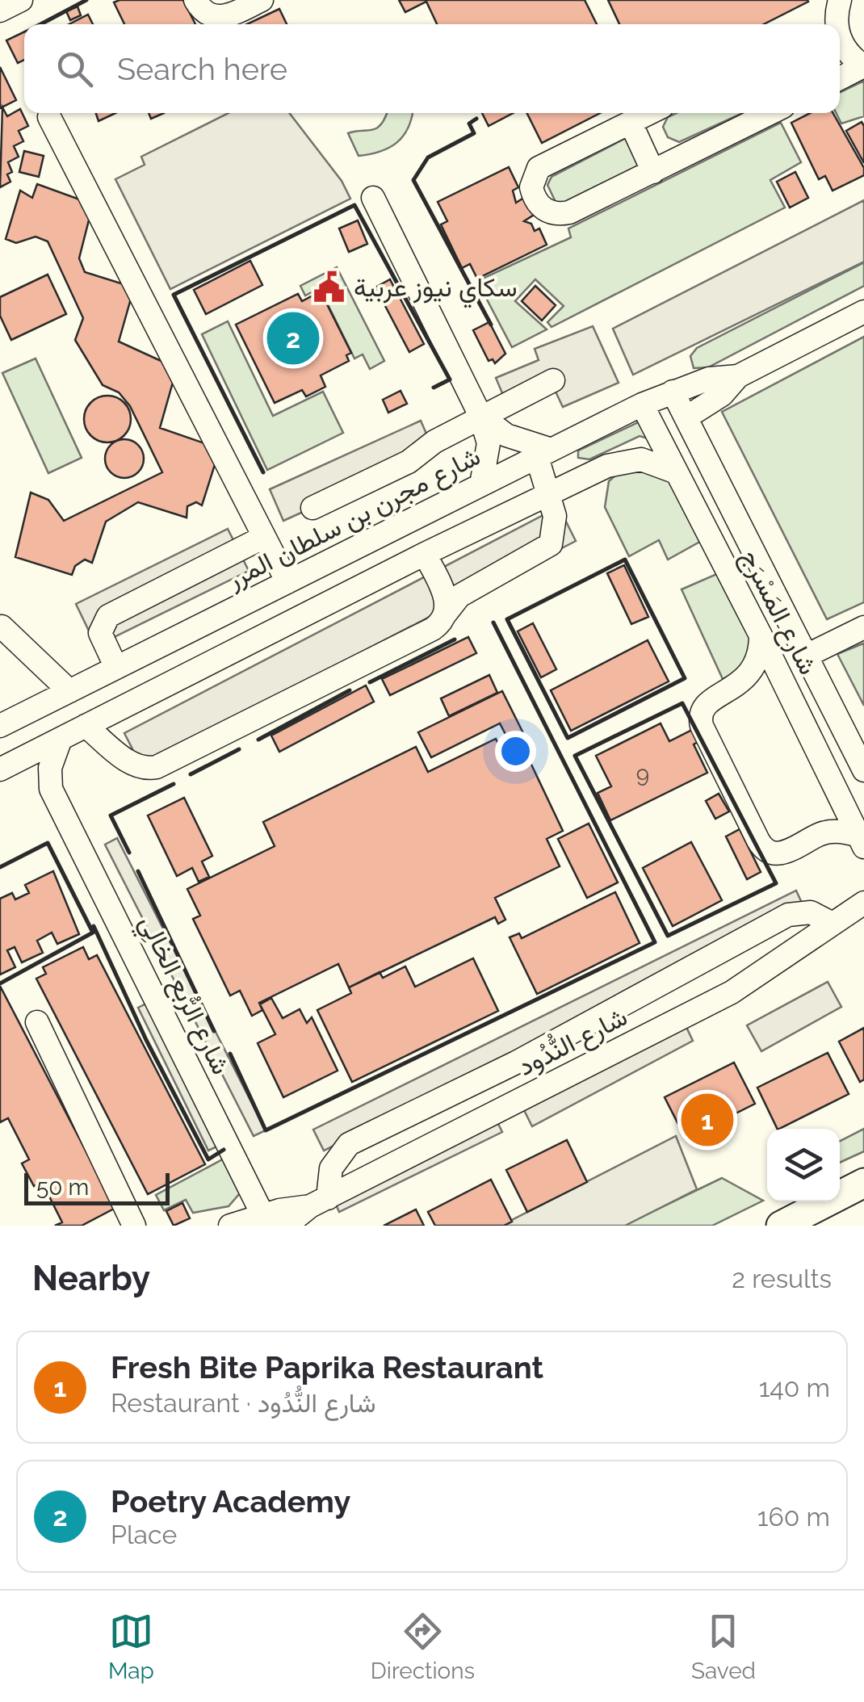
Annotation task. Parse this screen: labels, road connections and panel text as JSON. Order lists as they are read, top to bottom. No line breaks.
{"streets":{"street":["شارع مجرن بن سلطان المرر","شارع المَسْرَج","شارع الرُّبع الخالِي","شارع النُّدُود"]},"crossings":[["شارع مجرن بن سلطان المرر","شارع المَسْرَج"],["شارع الرُّبع الخالِي","شارع النُّدُود"]],"places":{"public building":["سكاي نيوز عربية"]},"house_numbers":["9"],"scale_bar":"50 m","page":{"search":"Search here","pins":["2","1"],"scale":"50 m","heading":["Nearby","2 results"],"list":[{"mark":"1","name":"Fresh Bite Paprika Restaurant","note":"Restaurant · شارع النُّدُود","value":"140 m"},{"mark":"2","name":"Poetry Academy","note":"Place","value":"160 m"}],"nav":["Map","Directions","Saved"]}}
